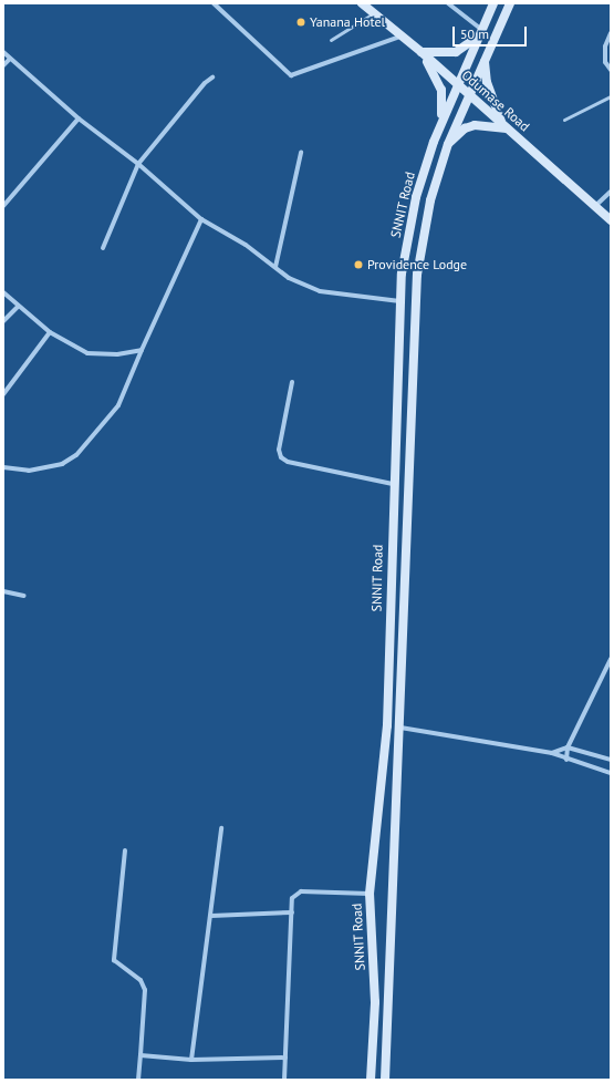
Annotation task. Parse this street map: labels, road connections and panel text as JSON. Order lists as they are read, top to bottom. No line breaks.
{"streets":{"street":["Odumase Road","SNNIT Road"]},"crossings":[["Odumase Road","SNNIT Road"]],"places":["Yanana Hotel","Providence Lodge"],"scale_bar":"50 m"}
